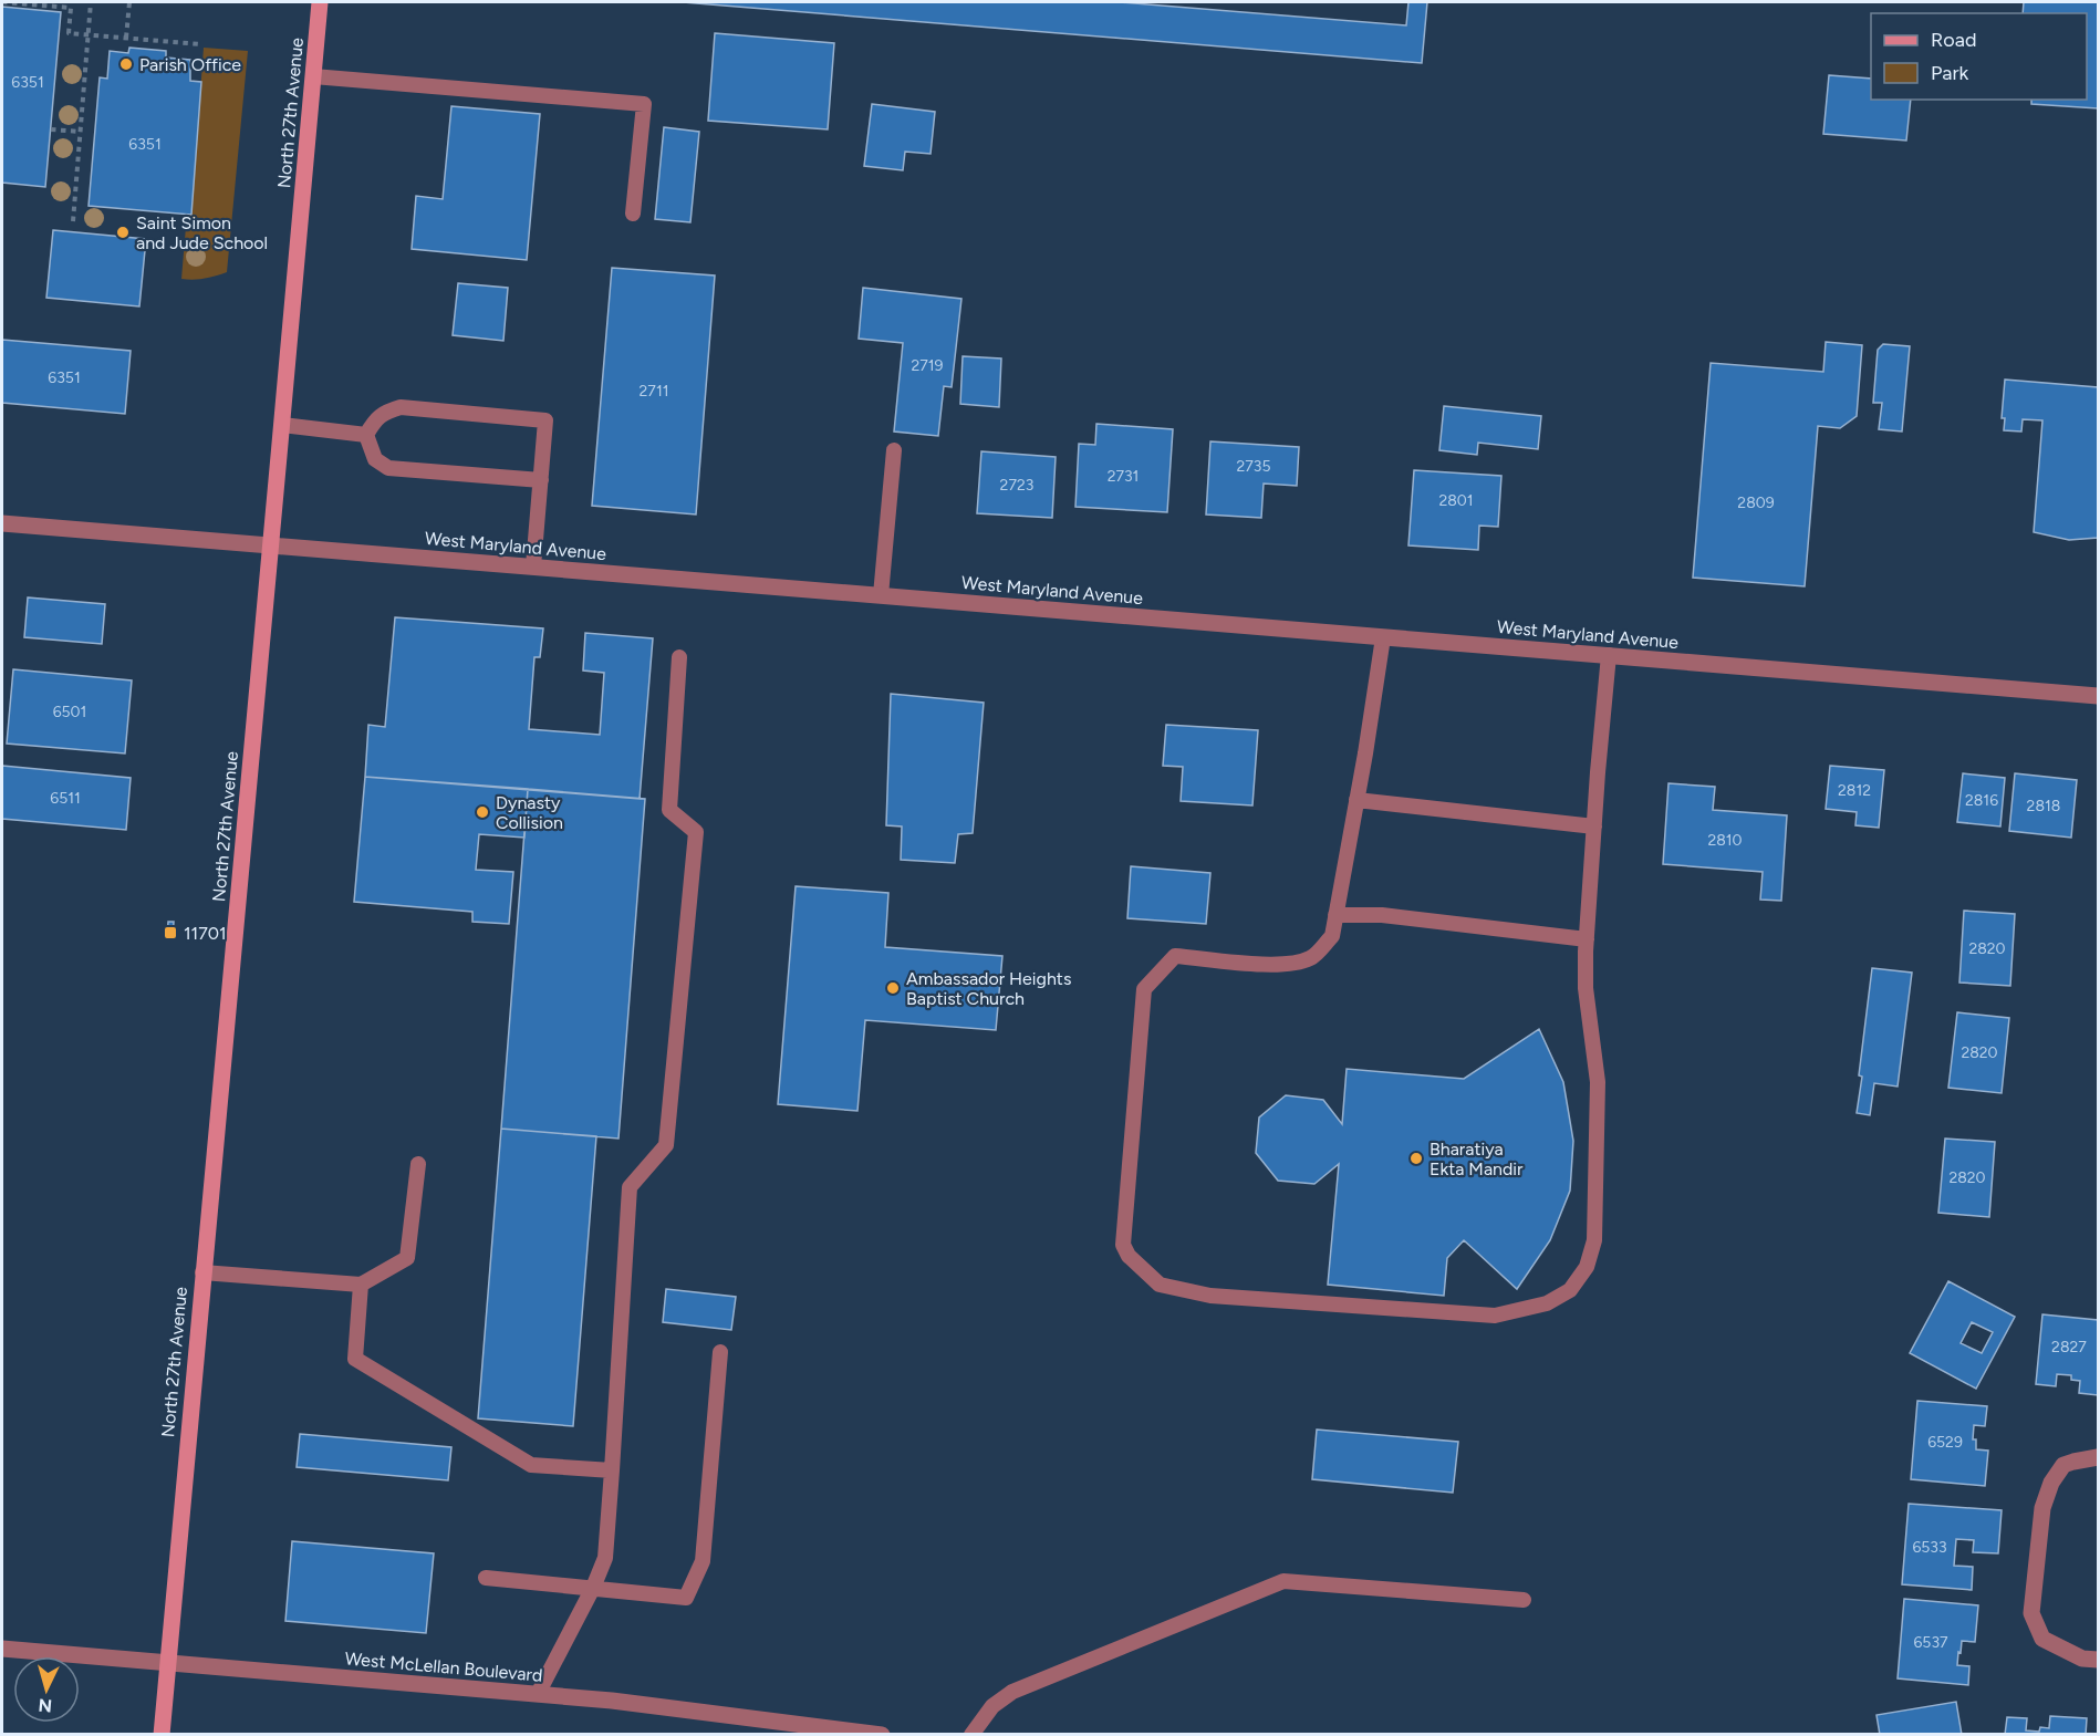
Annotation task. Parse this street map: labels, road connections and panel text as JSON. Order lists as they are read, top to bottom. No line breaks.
{"streets":{"main road":["North 27th Avenue"],"street":["West Maryland Avenue","West McLellan Boulevard"]},"crossings":[["North 27th Avenue","West Maryland Avenue"],["North 27th Avenue","West McLellan Boulevard"]],"places":{"other":["Parish Office","Saint Simon and Jude School","Dynasty Collision","Ambassador Heights Baptist Church","Bharatiya Ekta Mandir"],"transit":["11701"]},"house_numbers":["6351","6351","2719","6351","2711","2735","2731","2723","2801","2809","6501","2812","6511","2816","2818","2810","2820","2820","2820","2827","6529","6533","6537"],"legend":["Road","Park"],"north":"bottom"}
